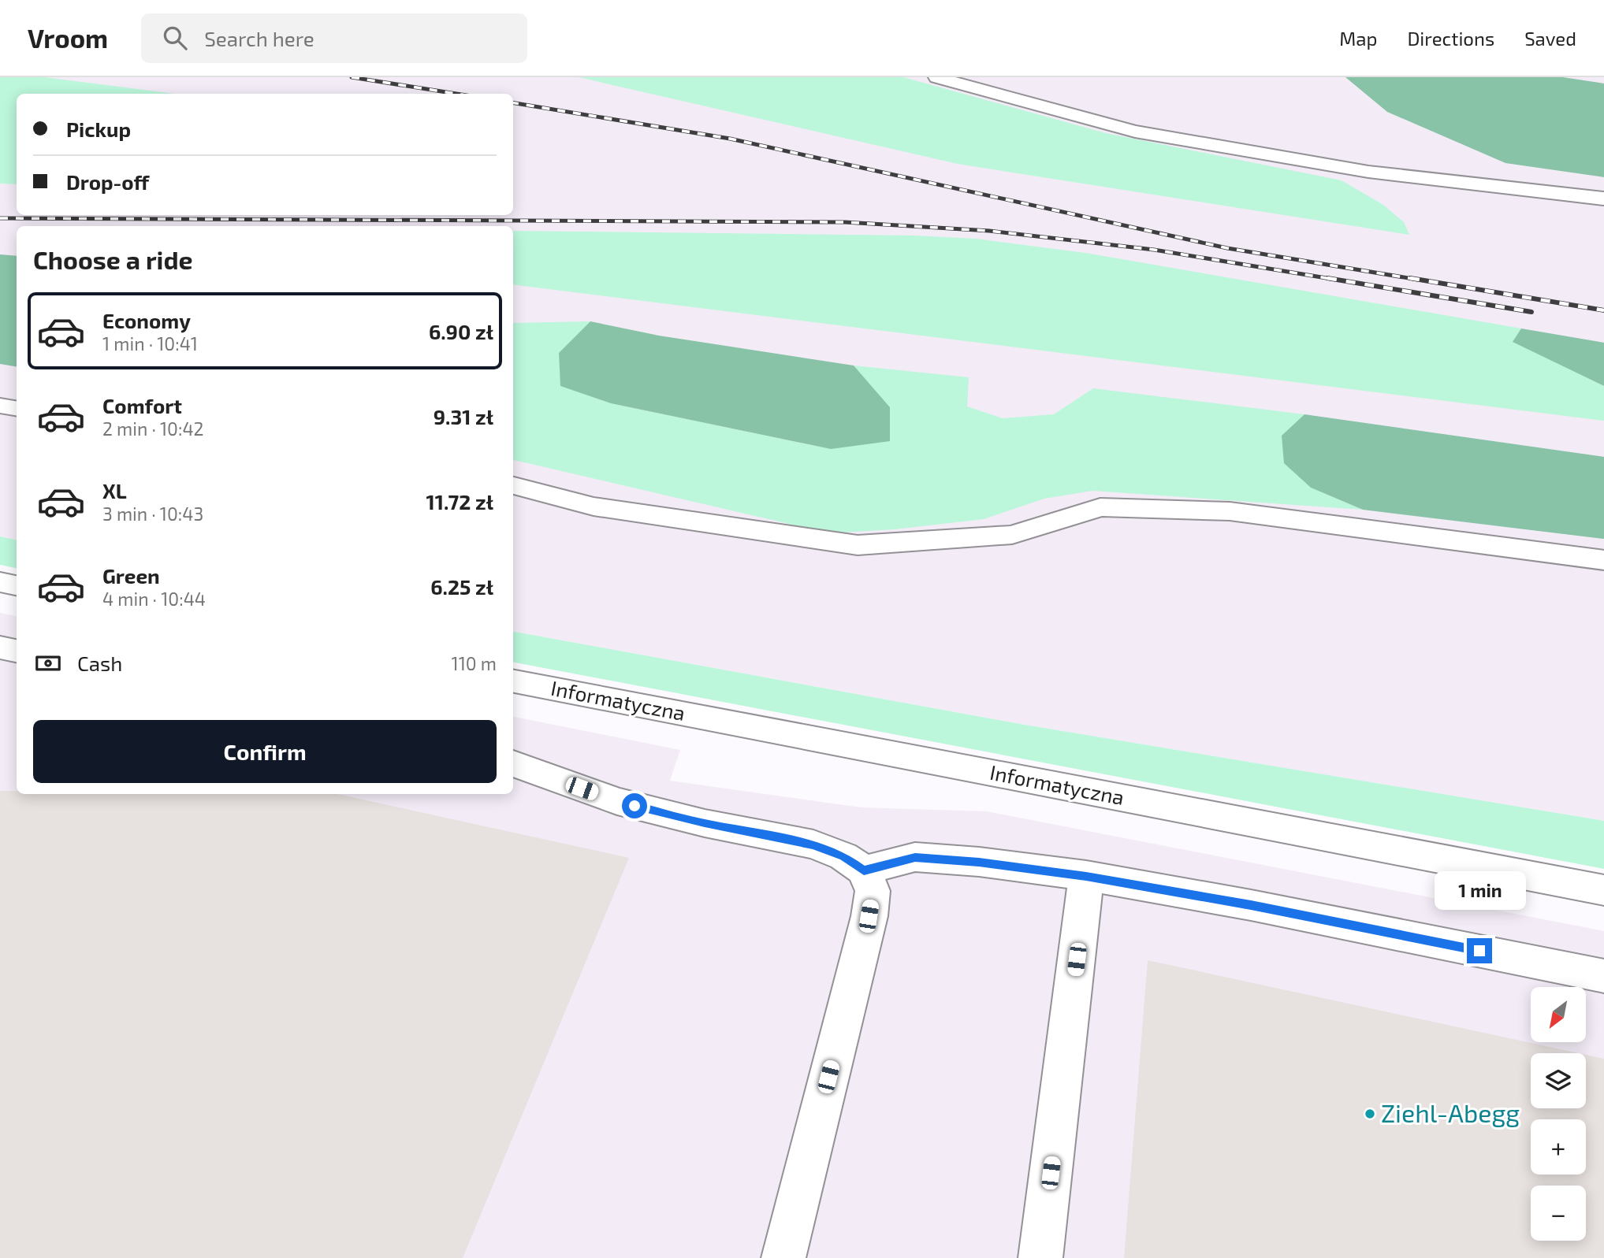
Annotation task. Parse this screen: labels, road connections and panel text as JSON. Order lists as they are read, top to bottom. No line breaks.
{"streets":{"street":["Informatyczna"]},"places":["Ziehl-Abegg"],"north":"bottom left","page":{"header":"Vroom","search":"Search here","nav":["Map","Directions","Saved"],"banner":["Pickup","Drop-off"],"heading":"Choose a ride","list":[{"name":"Economy","note":"1 min · 10:41","value":"6.90 zł"},{"name":"Comfort","note":"2 min · 10:42","value":"9.31 zł"},{"name":"XL","note":"3 min · 10:43","value":"11.72 zł"},{"name":"Green","note":"4 min · 10:44","value":"6.25 zł"}],"pay":["Cash","110 m"],"buttons":"Confirm","bubble":"1 min","map_buttons":["+","−"]}}
